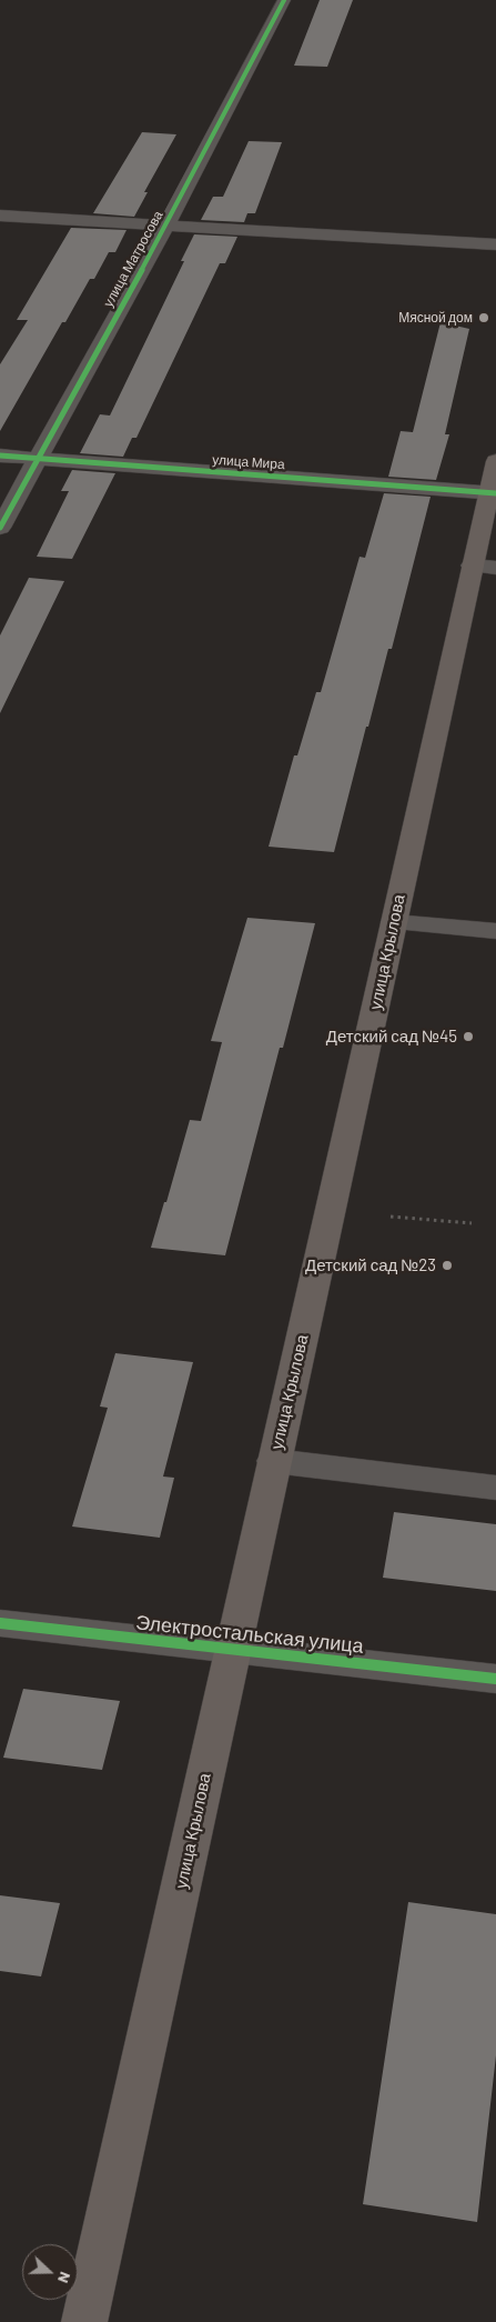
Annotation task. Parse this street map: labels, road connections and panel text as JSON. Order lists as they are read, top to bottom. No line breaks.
{"streets":{"main road":["улица Крылова"],"street":["улица Матросова","улица Мира","Электростальская улица"]},"crossings":[["улица Матросова","улица Мира"],["улица Мира","улица Крылова"],["улица Крылова","Электростальская улица"]],"places":["Мясной дом","Детский сад №45","Детский сад №23"],"north":"right"}
